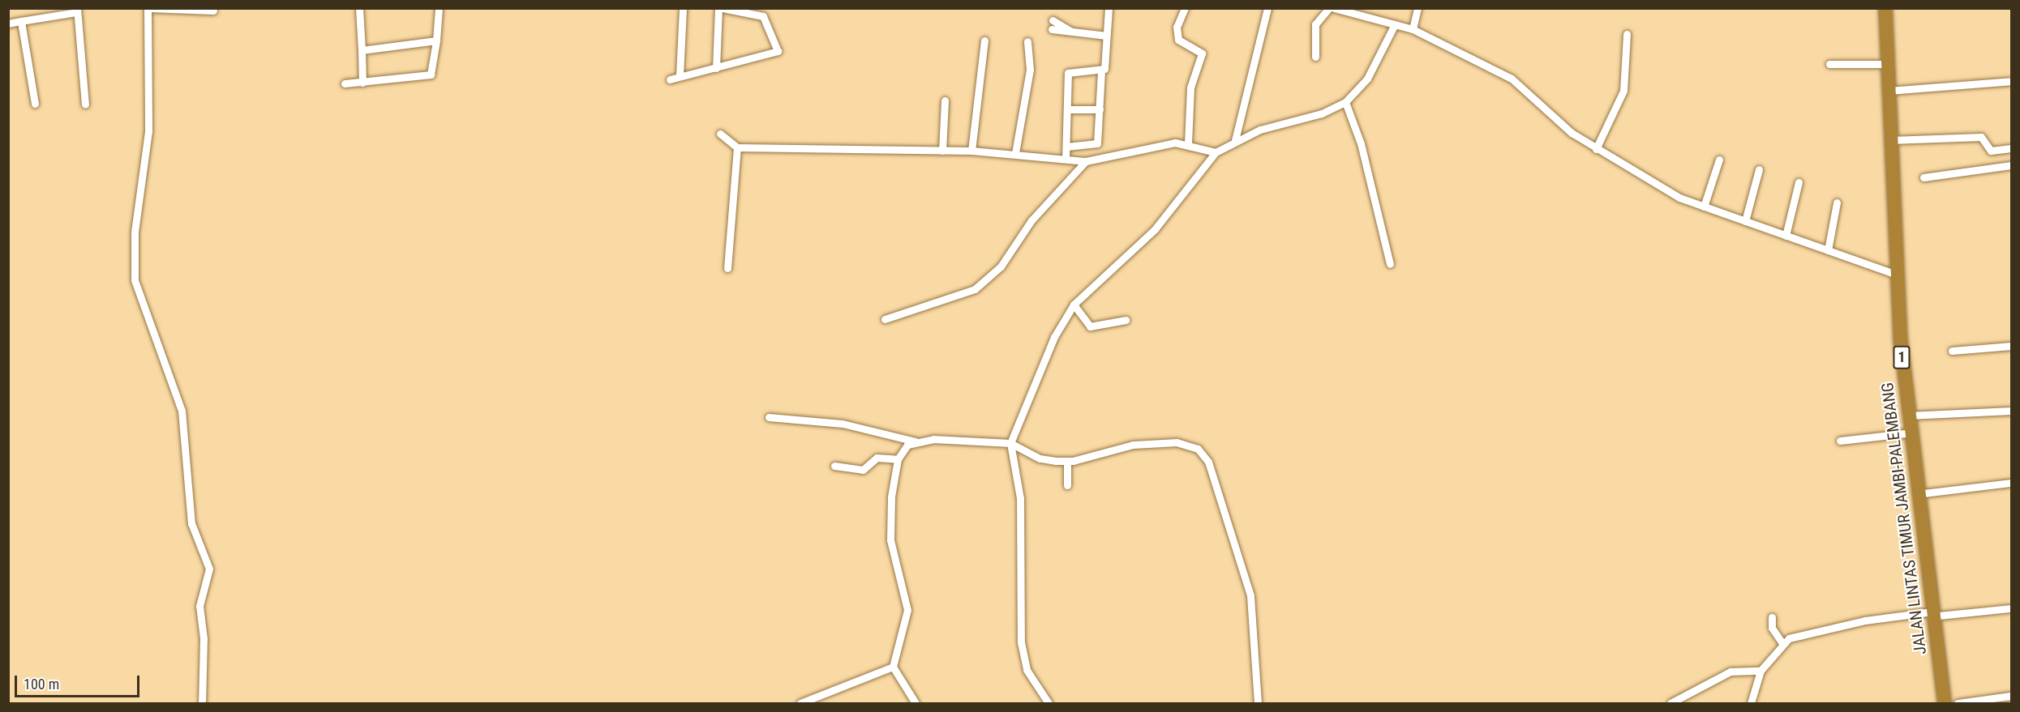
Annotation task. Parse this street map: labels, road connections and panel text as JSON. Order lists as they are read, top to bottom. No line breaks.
{"streets":{"highway":["1","JALAN LINTAS TIMUR JAMBI-PALEMBANG"]},"scale_bar":"100 m"}
